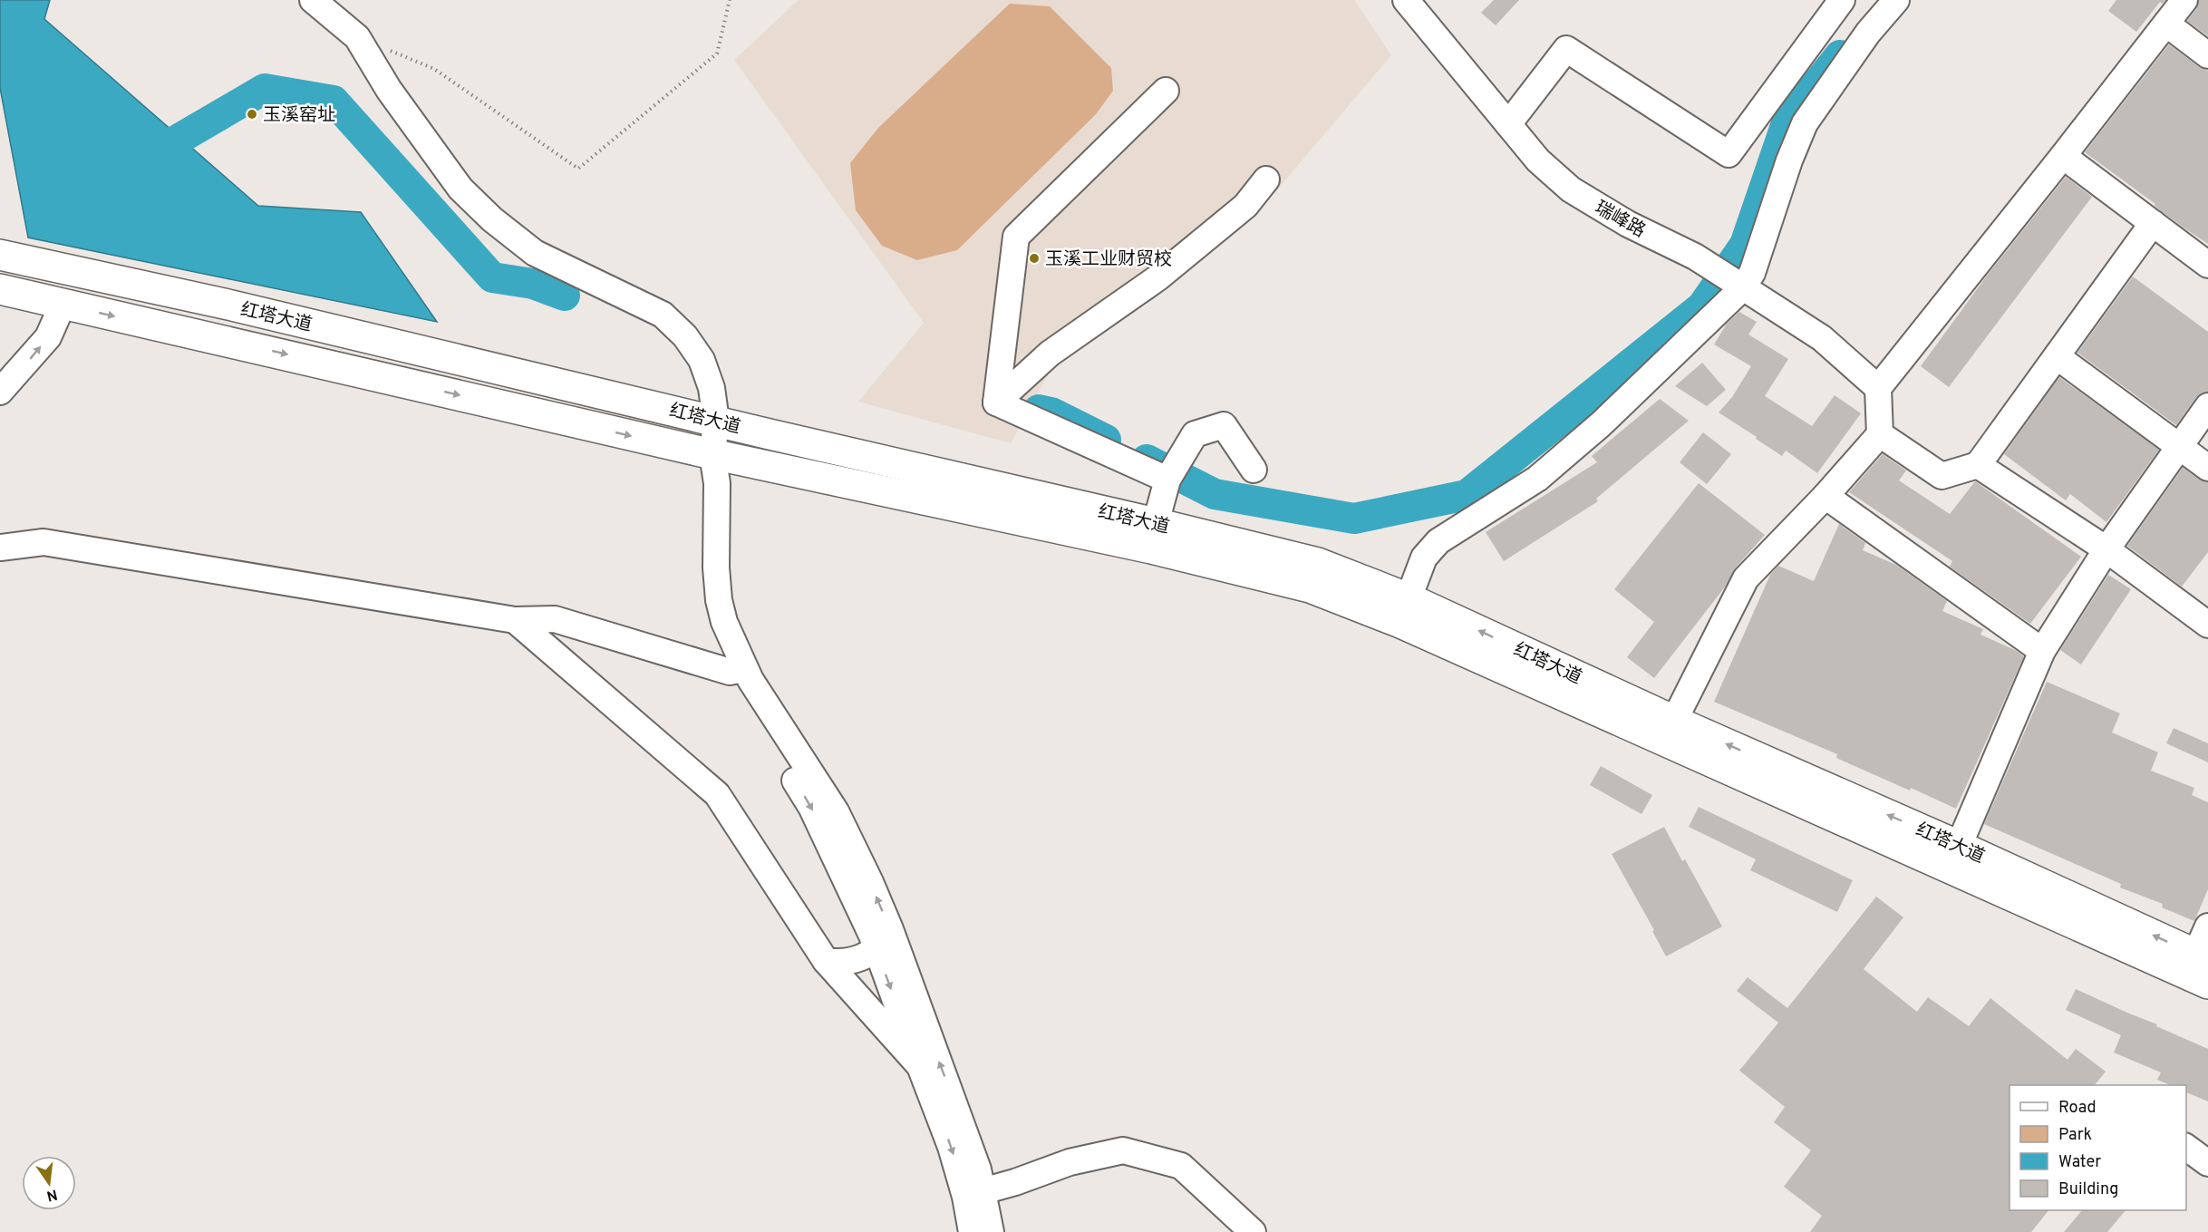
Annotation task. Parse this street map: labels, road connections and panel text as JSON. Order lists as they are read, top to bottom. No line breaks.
{"streets":{"main road":["红塔大道"],"street":["瑞峰路"]},"places":["玉溪窑址","玉溪工业财贸校"],"legend":["Road","Park","Water","Building"],"north":"bottom"}
